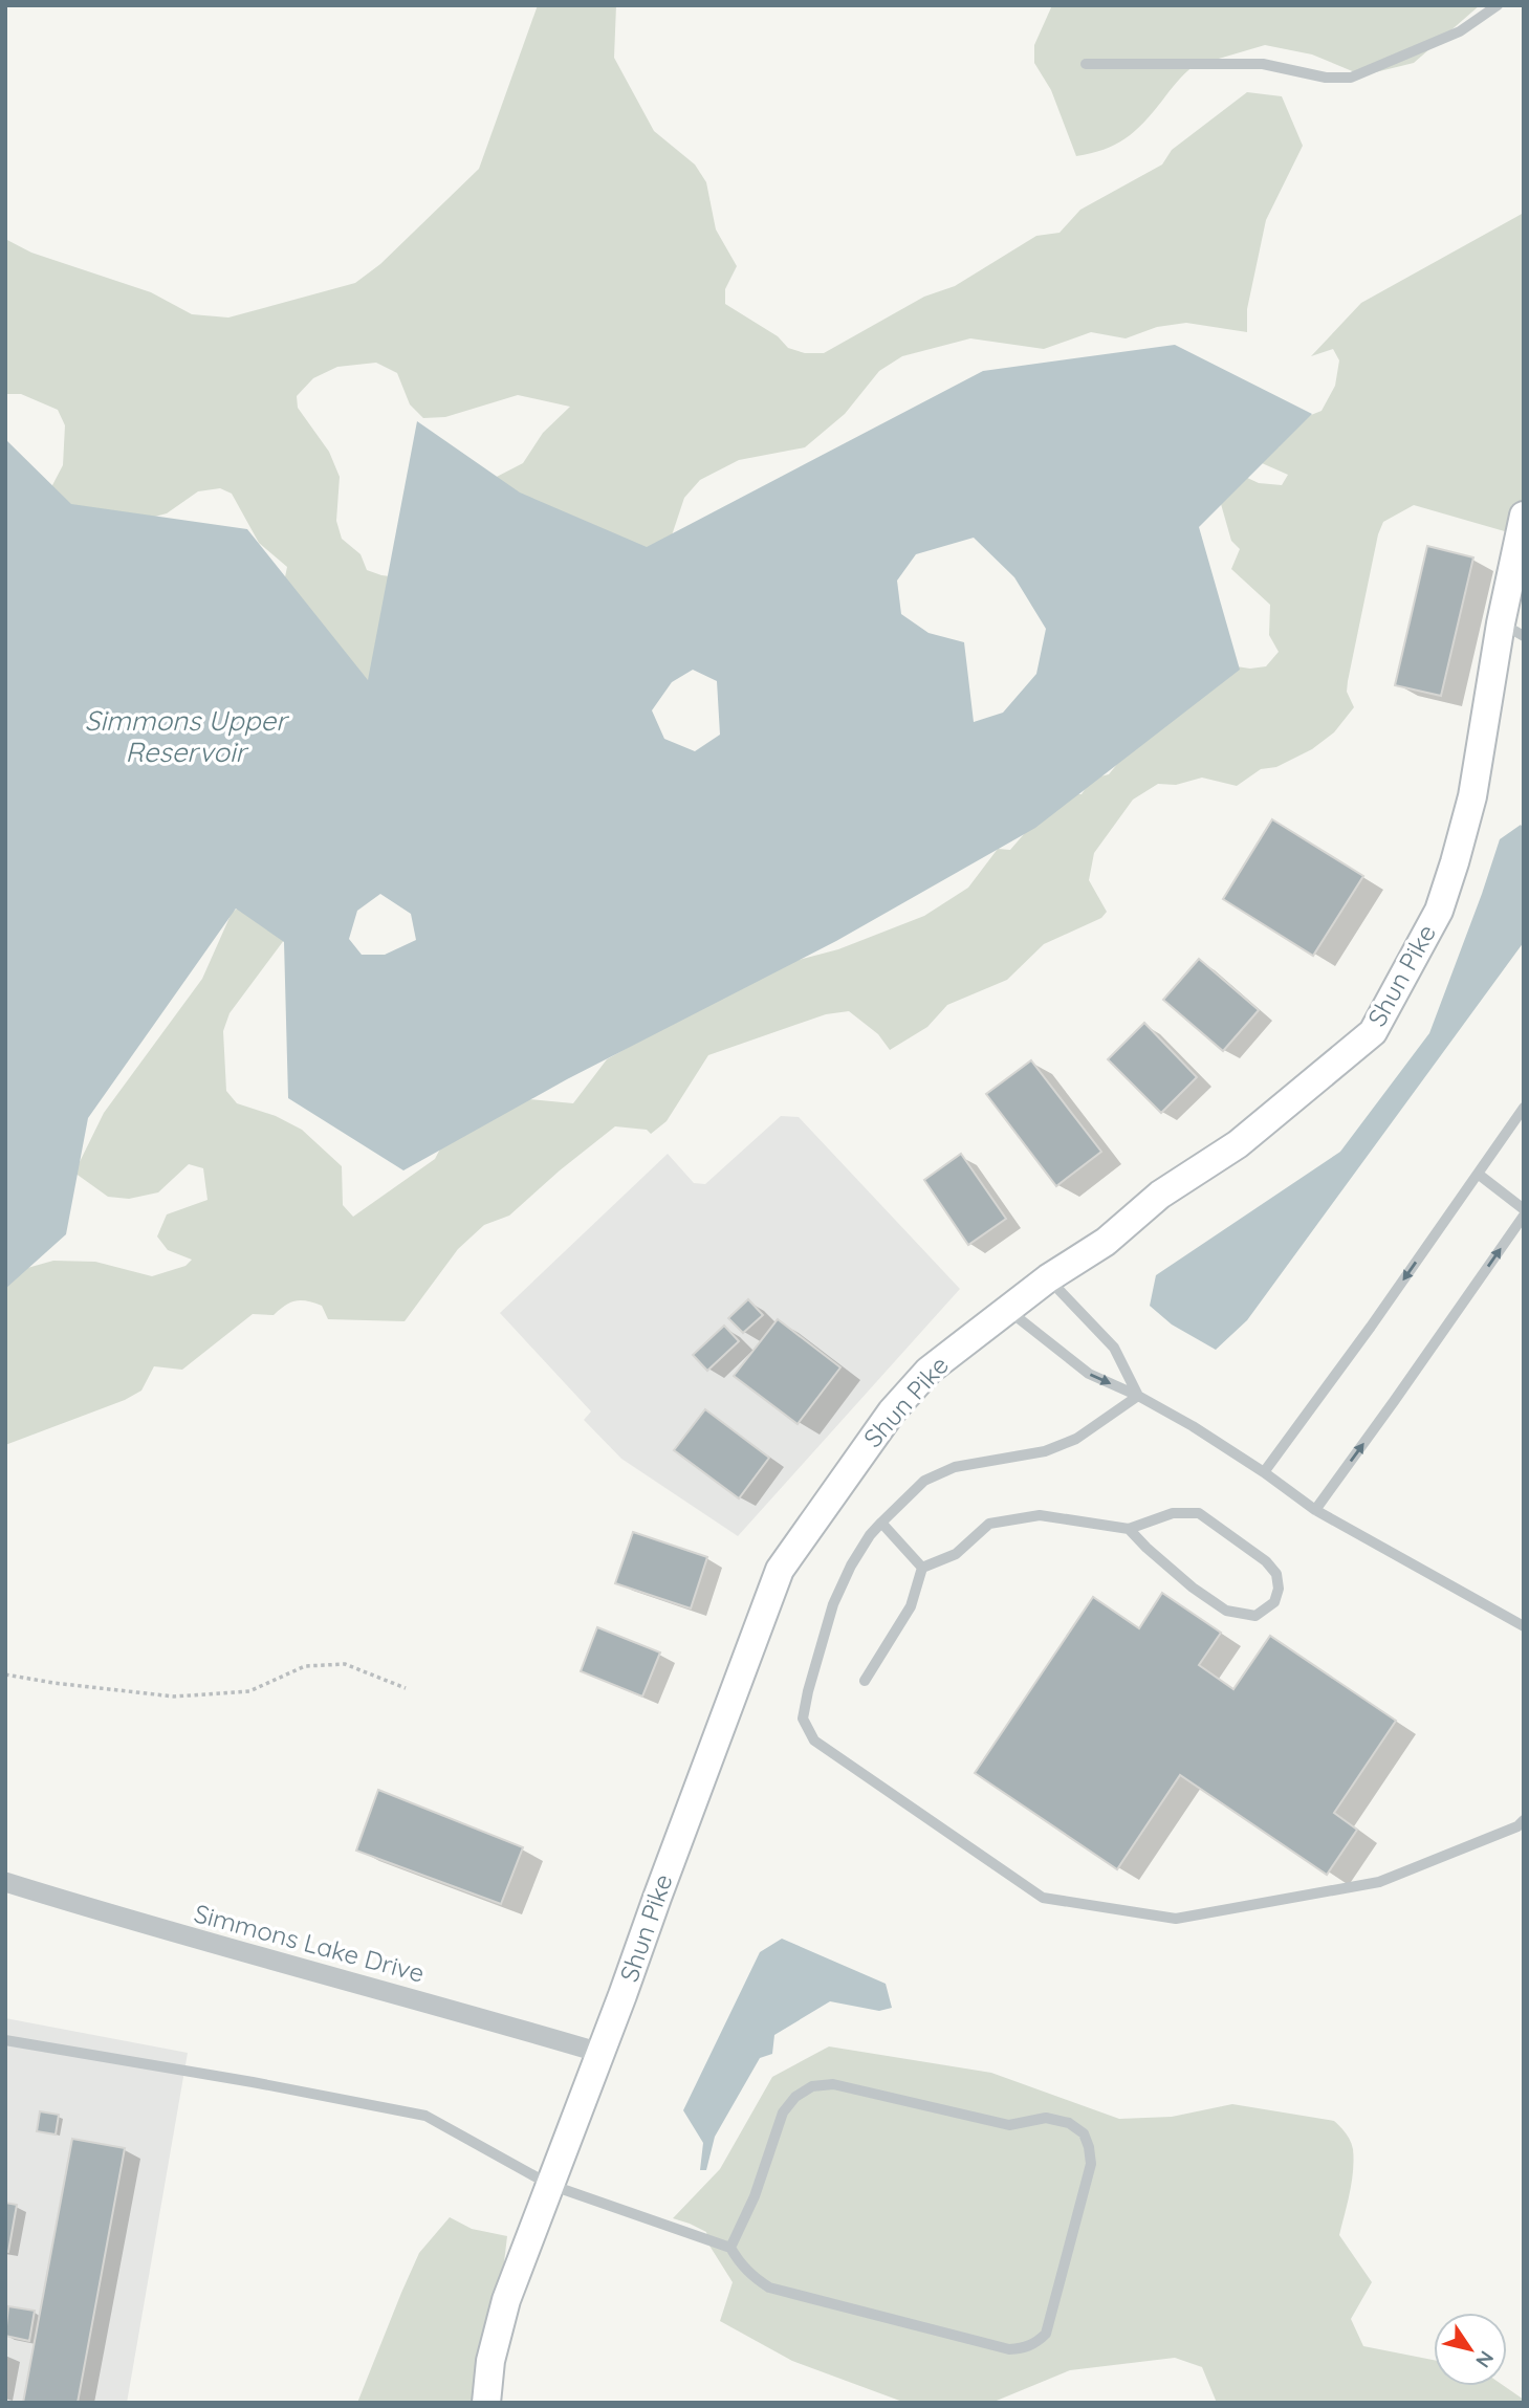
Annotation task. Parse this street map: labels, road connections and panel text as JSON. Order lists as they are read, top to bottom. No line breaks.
{"streets":{"main road":["Shun Pike"],"street":["Simmons Lake Drive"]},"crossings":[["Shun Pike","Simmons Lake Drive"]],"water":["Simmons Upper Reservoir"],"north":"bottom right"}
